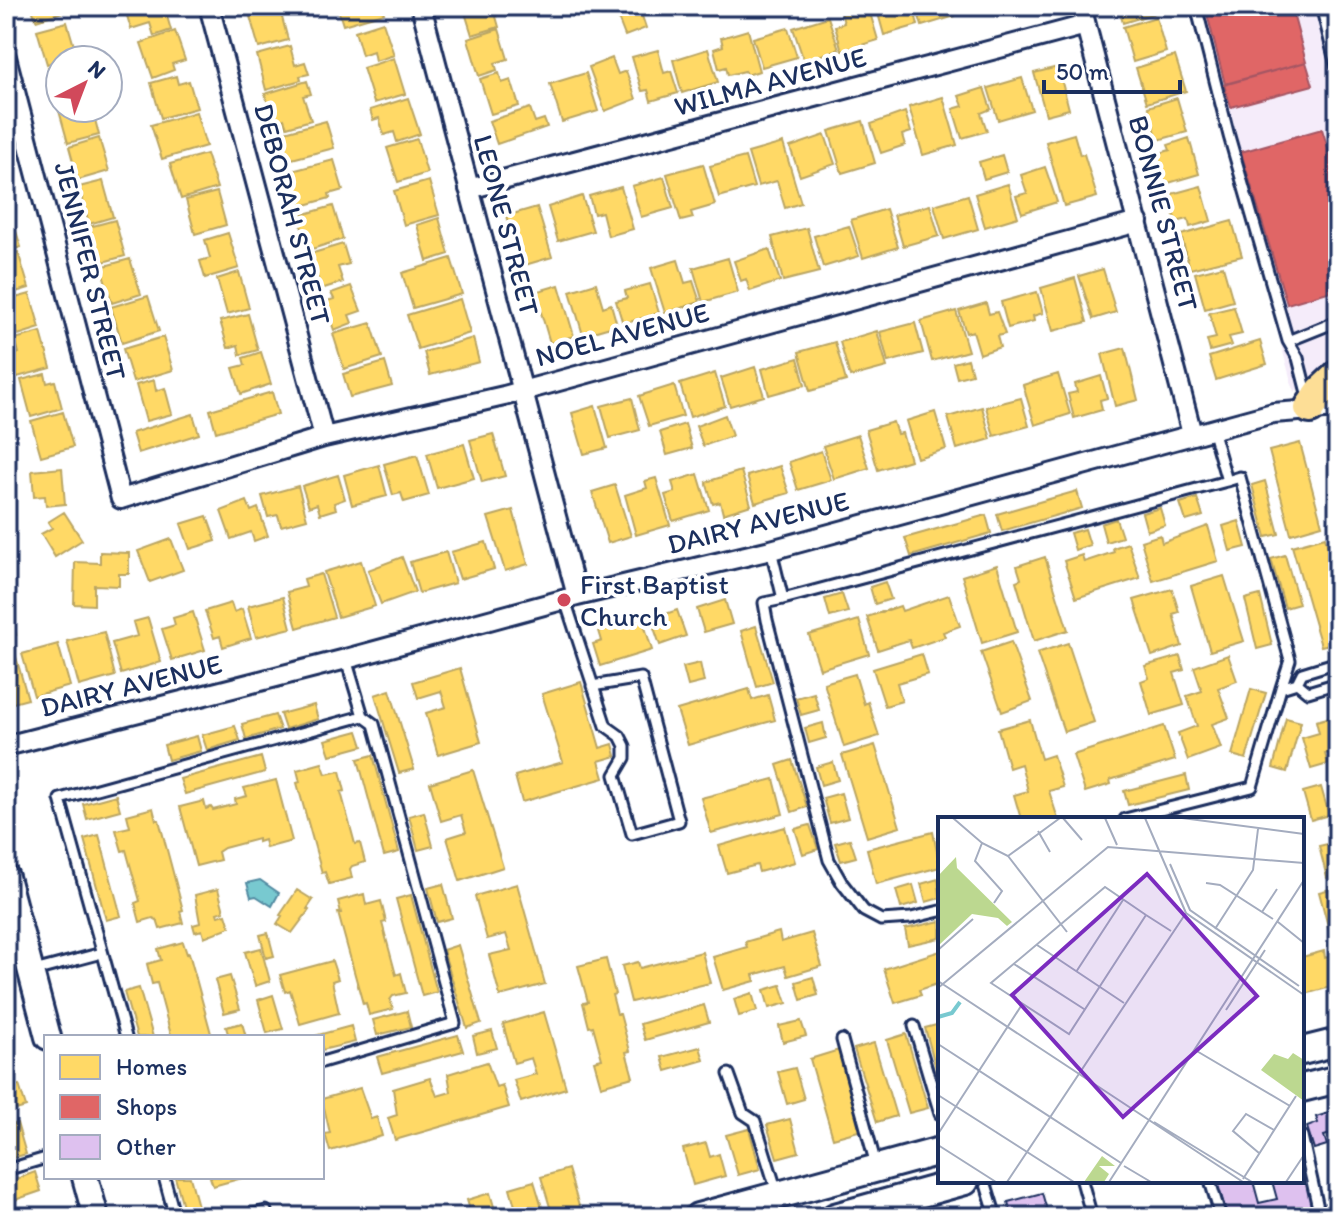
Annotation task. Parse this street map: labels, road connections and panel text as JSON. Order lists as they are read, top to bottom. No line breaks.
{"streets":{"street":["WILMA AVENUE","BONNIE STREET","DEBORAH STREET","LEONE STREET","JENNIFER STREET","NOEL AVENUE","DAIRY AVENUE"]},"crossings":[["WILMA AVENUE","BONNIE STREET"],["WILMA AVENUE","LEONE STREET"],["BONNIE STREET","NOEL AVENUE"],["BONNIE STREET","DAIRY AVENUE"],["DEBORAH STREET","NOEL AVENUE"],["LEONE STREET","NOEL AVENUE"],["LEONE STREET","DAIRY AVENUE"],["JENNIFER STREET","NOEL AVENUE"]],"places":["First Baptist Church"],"legend":["Homes","Shops","Other"],"scale_bar":"50 m","north":"top right"}
